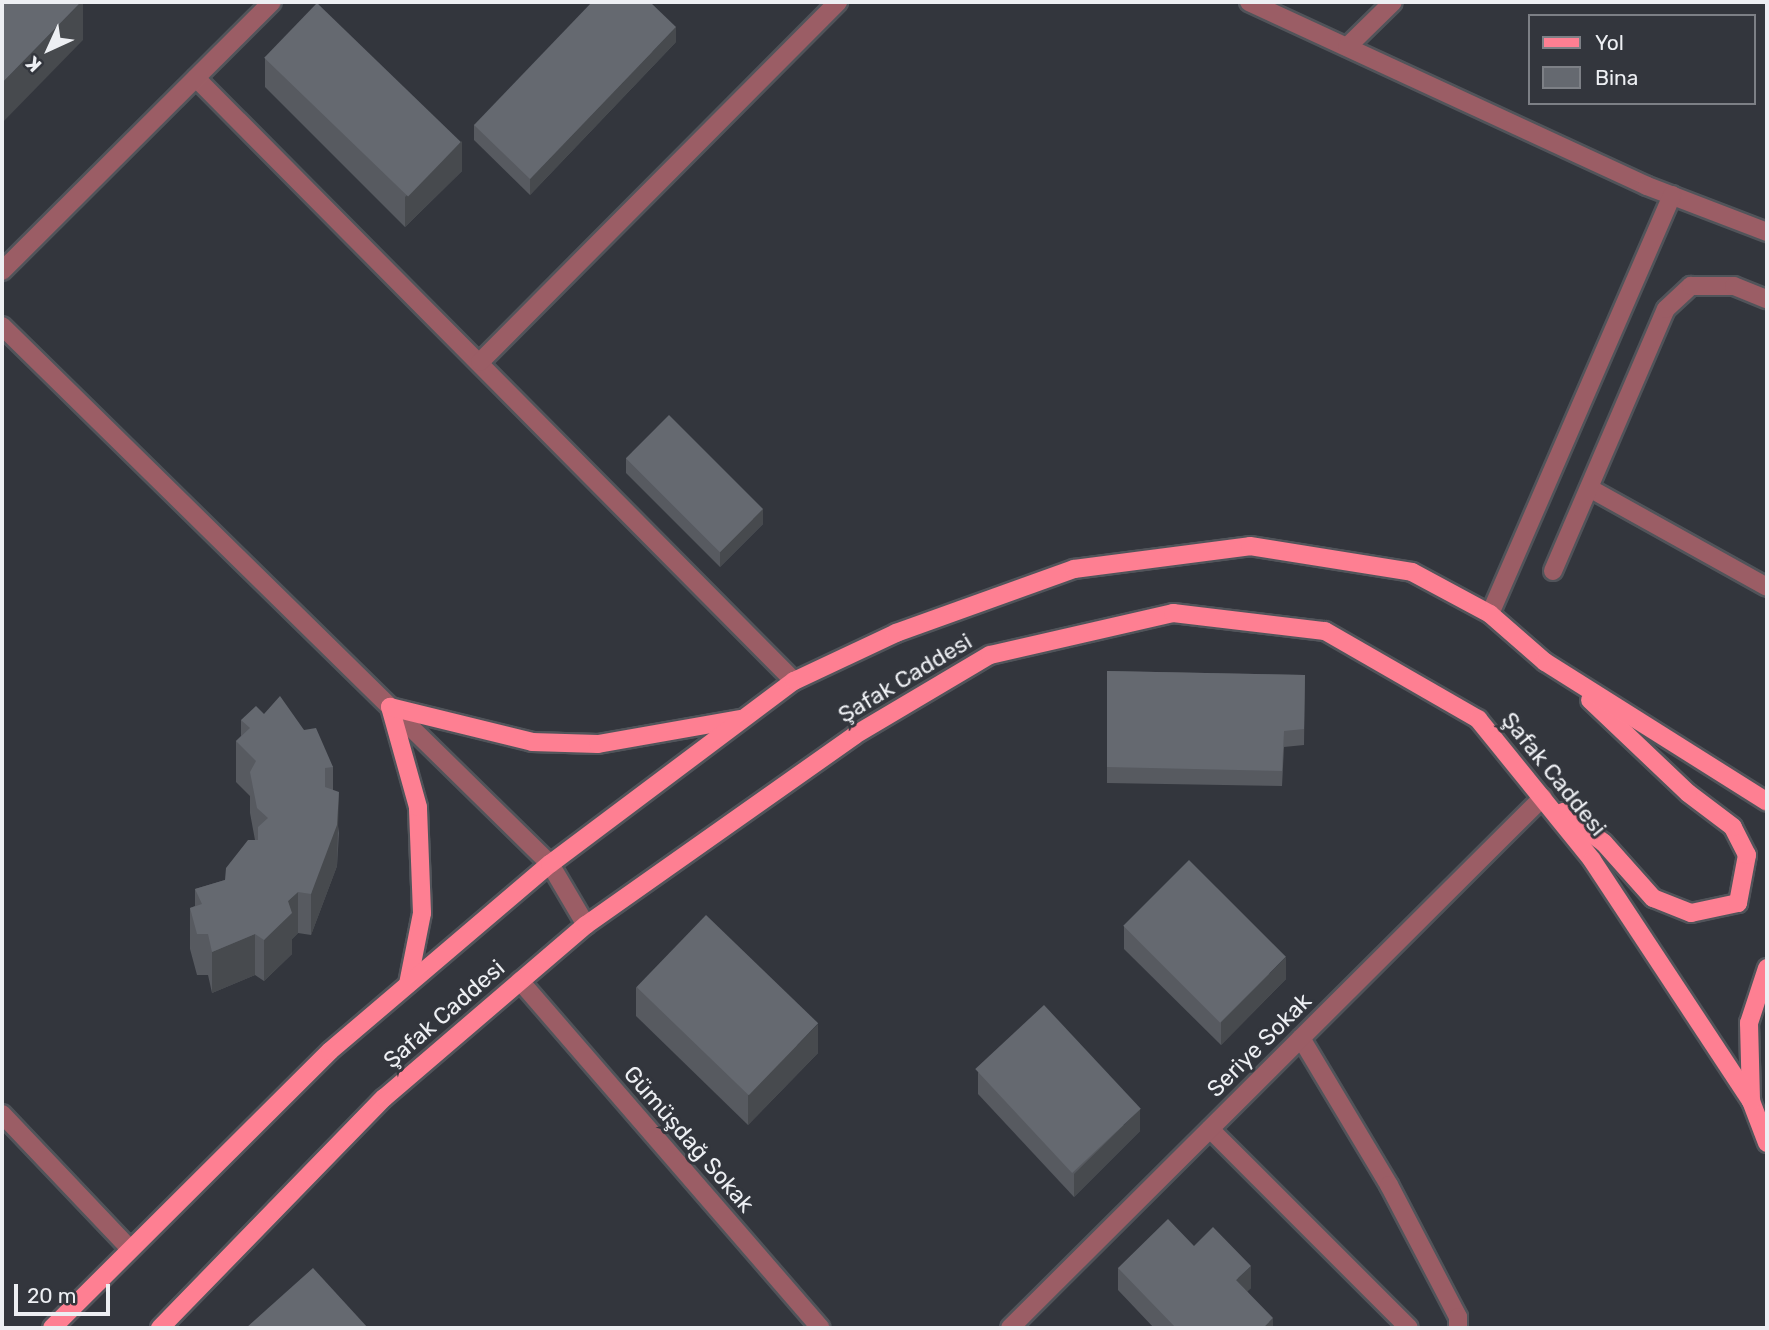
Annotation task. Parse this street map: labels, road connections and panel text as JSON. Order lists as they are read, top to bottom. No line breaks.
{"streets":{"main road":["Şafak Caddesi"],"street":["Seriye Sokak","Gümüşdağ Sokak"]},"crossings":[["Şafak Caddesi","Seriye Sokak"],["Şafak Caddesi","Gümüşdağ Sokak"]],"legend":["Yol","Bina"],"scale_bar":"20 m","north":"bottom left"}
